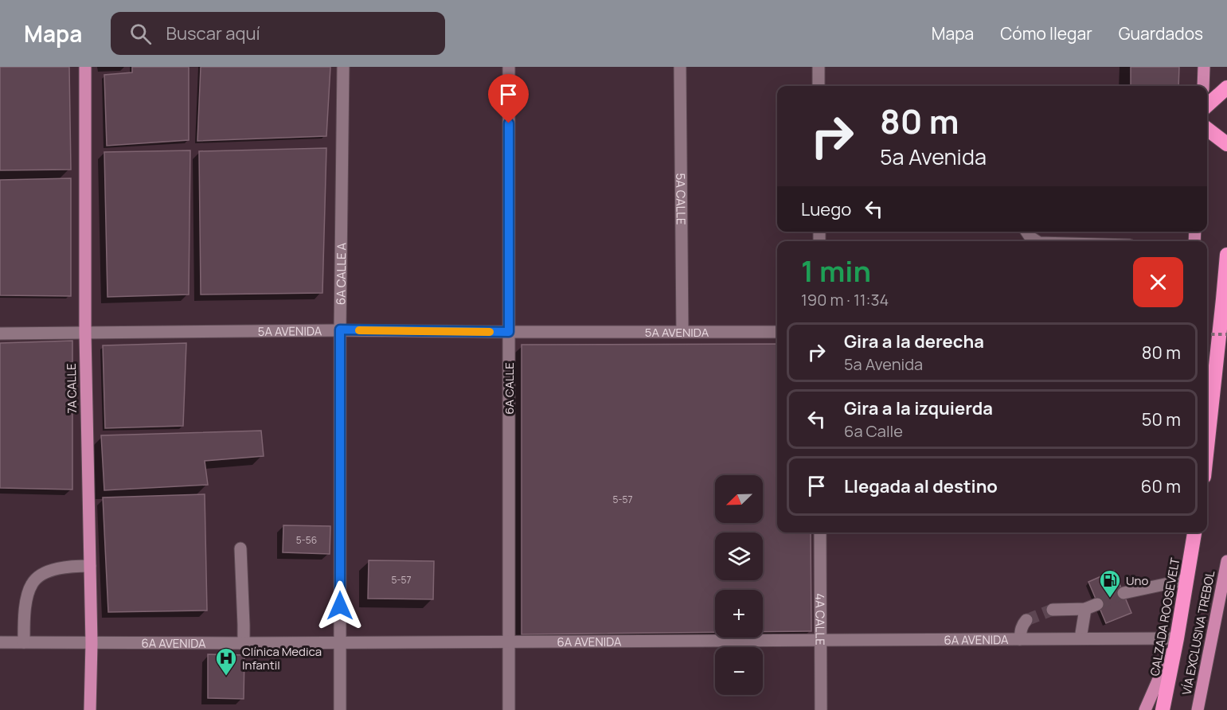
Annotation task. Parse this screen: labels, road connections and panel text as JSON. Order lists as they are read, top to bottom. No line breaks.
{"streets":{"highway":["CALZADA ROOSEVELT"],"main road":["7A CALLE","VÍA EXCLUSIVA TREBOL"],"street":["5A CALLE","6A CALLE A","5A AVENIDA","6A CALLE","4A CALLE","6A AVENIDA"]},"crossings":[["5A CALLE","5A AVENIDA"],["6A CALLE A","5A AVENIDA"],["6A CALLE A","6A AVENIDA"],["5A AVENIDA","7A CALLE"],["5A AVENIDA","6A CALLE"],["7A CALLE","6A AVENIDA"],["6A CALLE","6A AVENIDA"],["CALZADA ROOSEVELT","6A AVENIDA"],["4A CALLE","6A AVENIDA"]],"places":{"fuel station":["Uno"],"hospital":["Clínica Medica Infantil"]},"house_numbers":["5-57","5-56","5-57"],"north":"bottom left","page":{"header":"Mapa","search":"Buscar aquí","nav":["Mapa","Cómo llegar","Guardados"],"turn":["80 m","5a Avenida"],"then":"Luego","heading":["1 min","190 m · 11:34"],"list":[{"name":"Gira a la derecha","note":"5a Avenida","value":"80 m"},{"name":"Gira a la izquierda","note":"6a Calle","value":"50 m"},{"name":"Llegada al destino","value":"60 m"}],"map_buttons":["+","−"]}}
